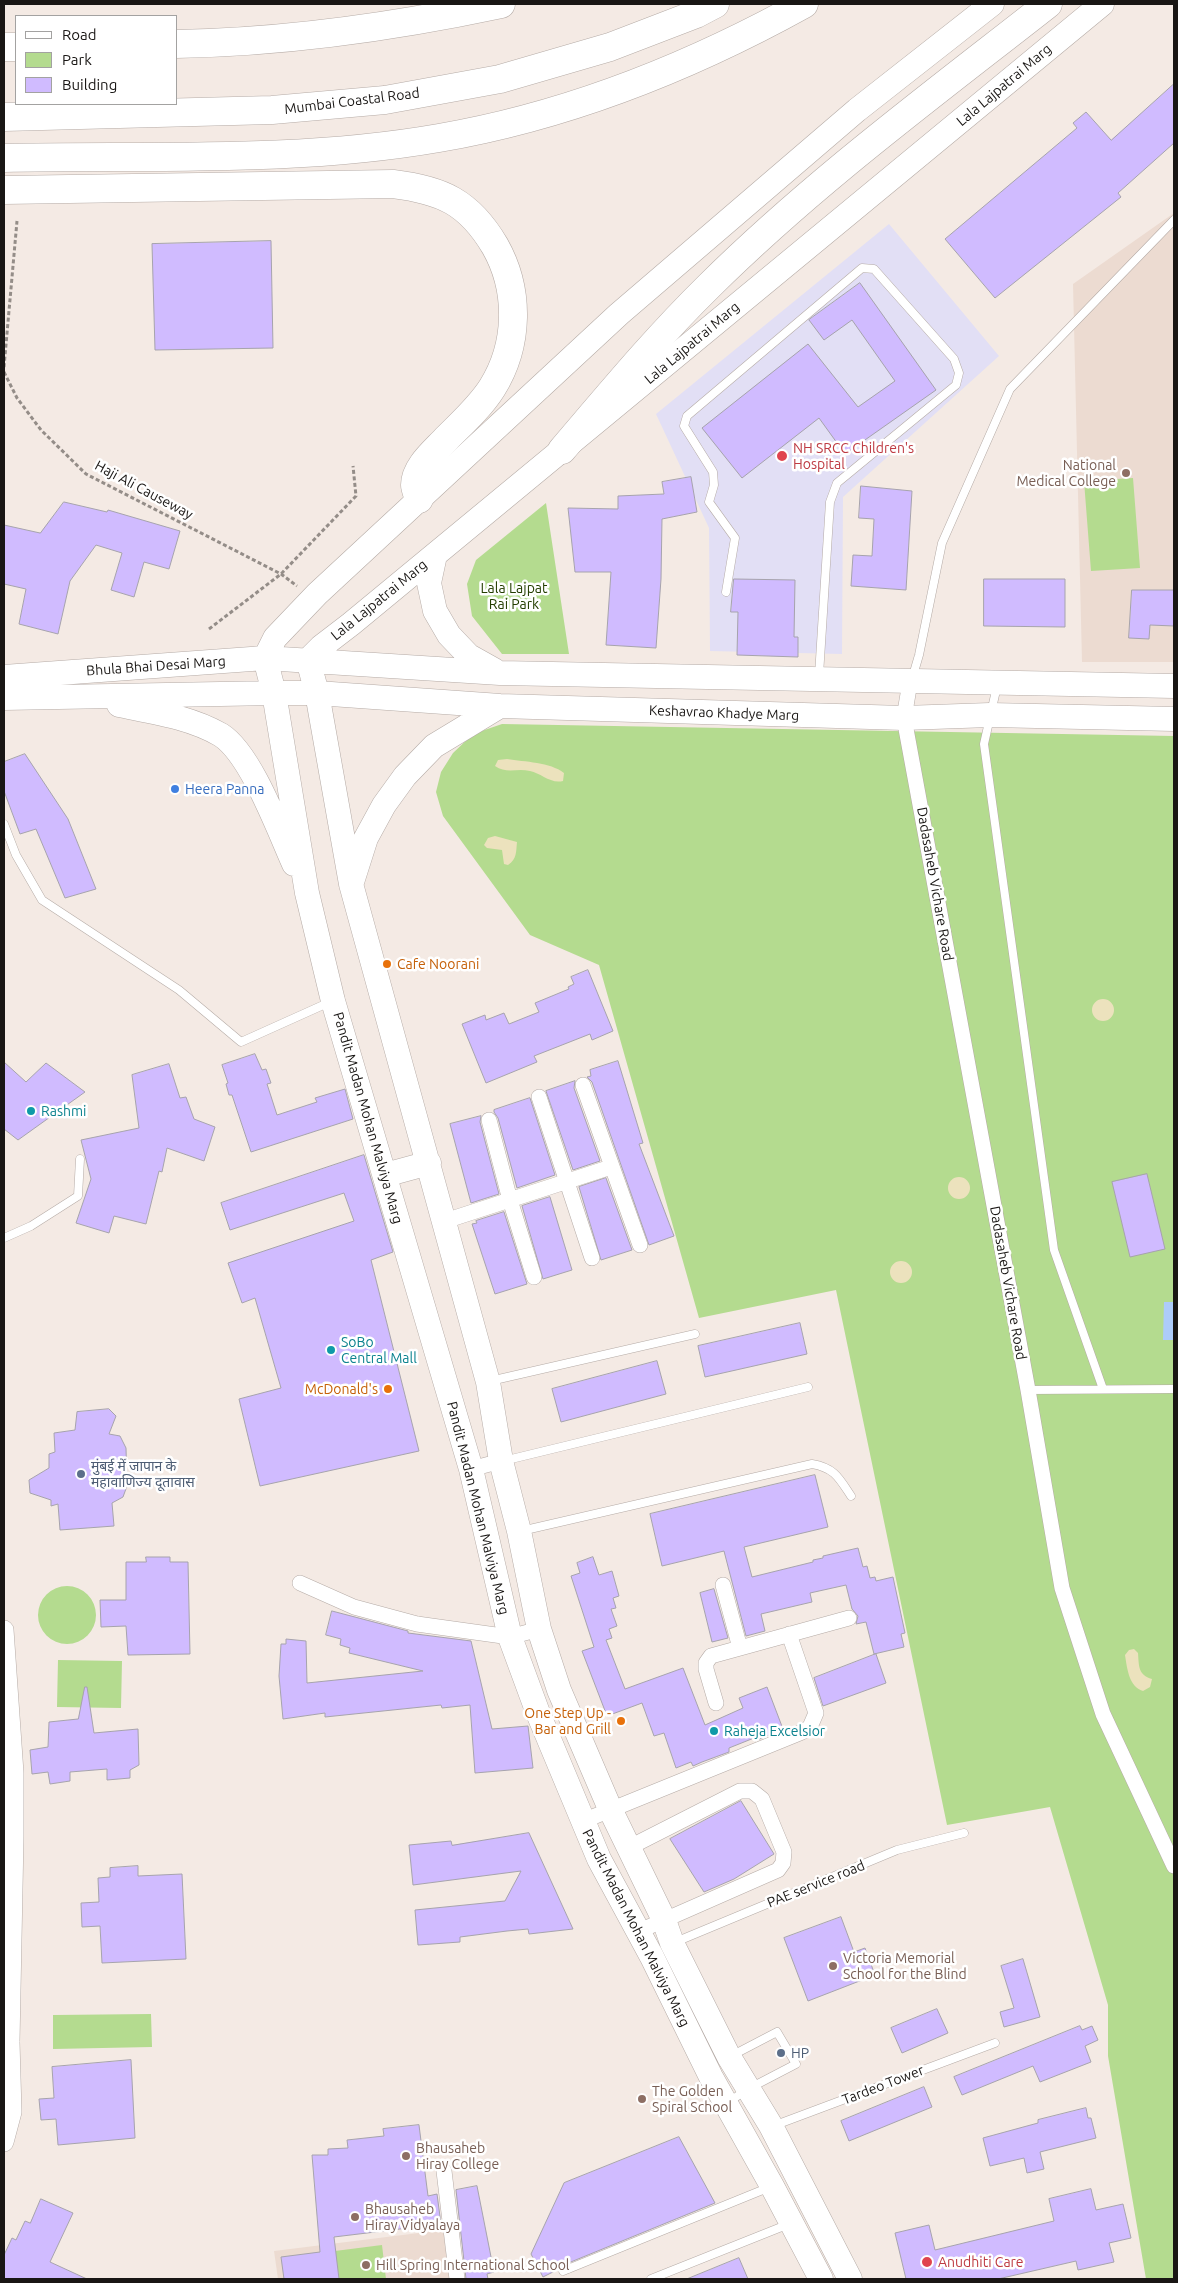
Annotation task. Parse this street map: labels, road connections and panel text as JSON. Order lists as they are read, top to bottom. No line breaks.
{"streets":{"highway":["Mumbai Coastal Road"],"main road":["Lala Lajpatrai Marg","Bhula Bhai Desai Marg","Keshavrao Khadye Marg","Pandit Madan Mohan Malviya Marg"],"street":["Dadasaheb Vichare Road"],"lane":["PAE service road","Tardeo Tower"],"path":["Haji Ali Causeway"]},"crossings":[["Lala Lajpatrai Marg","Bhula Bhai Desai Marg"],["Bhula Bhai Desai Marg","Keshavrao Khadye Marg"],["Bhula Bhai Desai Marg","Pandit Madan Mohan Malviya Marg"],["Keshavrao Khadye Marg","Dadasaheb Vichare Road"],["Keshavrao Khadye Marg","Pandit Madan Mohan Malviya Marg"],["Pandit Madan Mohan Malviya Marg","PAE service road"],["Pandit Madan Mohan Malviya Marg","Tardeo Tower"]],"parks":["Lala Lajpat Rai Park"],"places":["NH SRCC Children's Hospital","National Medical College","Heera Panna","Cafe Noorani","Rashmi","SoBo Central Mall","McDonald's","मुंबई में जापान के महावाणिज्य दूतावास","One Step Up - Bar and Grill","Raheja Excelsior","Victoria Memorial School for the Blind","HP","The Golden Spiral School","Bhausaheb Hiray College","Bhausaheb Hiray Vidyalaya","Anudhiti Care","Hill Spring International School"],"legend":["Road","Park","Building"]}
